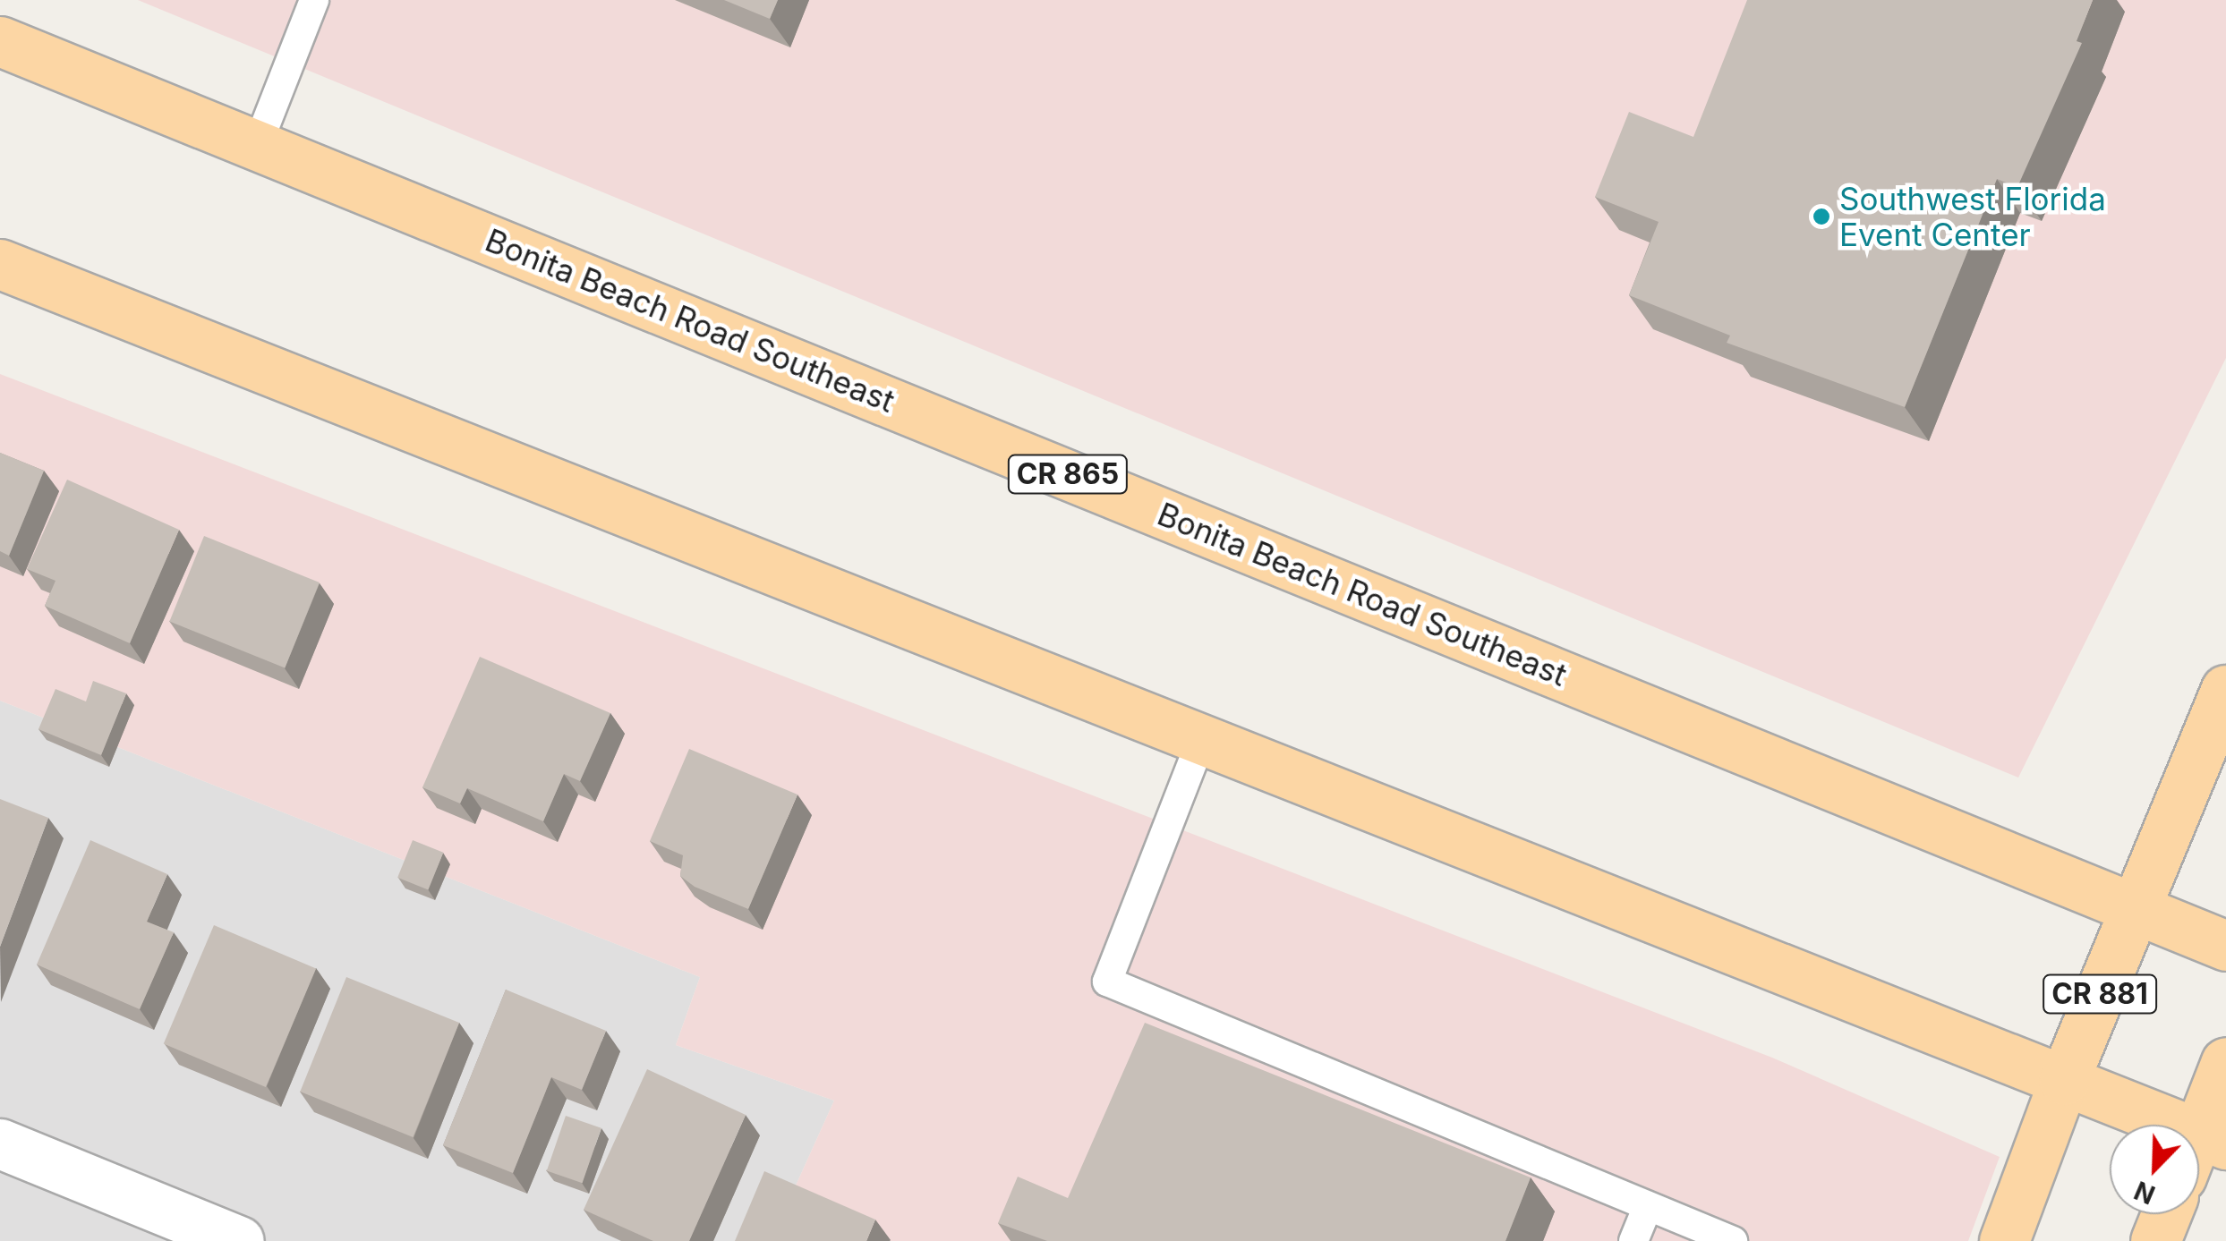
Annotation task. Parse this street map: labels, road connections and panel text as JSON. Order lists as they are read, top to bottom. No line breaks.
{"streets":{"main road":["Bonita Beach Road Southeast","CR 865","CR 881"]},"crossings":[["Bonita Beach Road Southeast","CR 881"]],"places":["Southwest Florida Event Center"],"north":"bottom left"}
